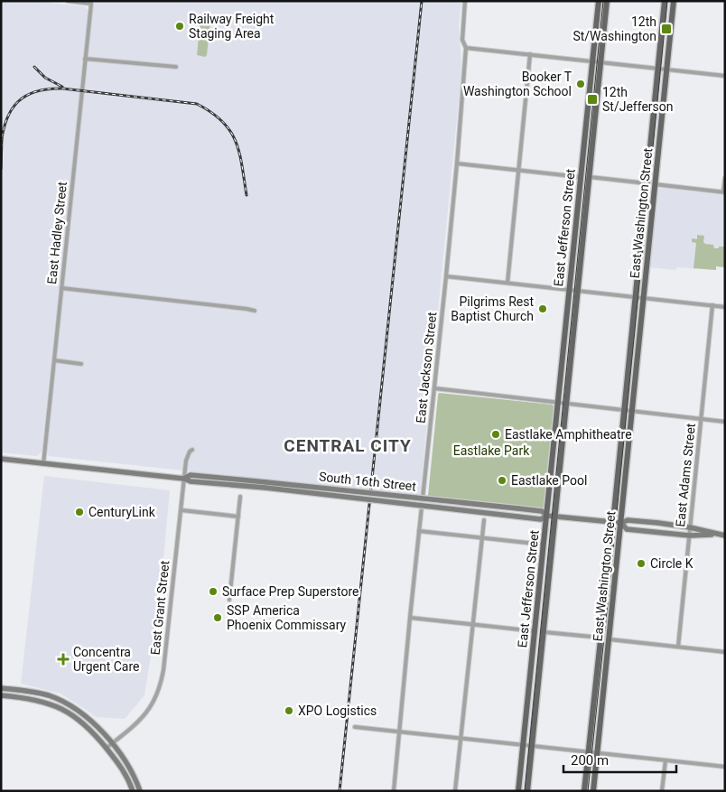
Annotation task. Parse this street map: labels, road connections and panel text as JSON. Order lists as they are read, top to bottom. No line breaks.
{"streets":{"main road":["East Washington Street","East Jefferson Street","South 16th Street"],"street":["East Hadley Street","East Jackson Street","East Adams Street","East Grant Street"]},"crossings":[["East Washington Street","South 16th Street"],["East Jefferson Street","South 16th Street"],["East Hadley Street","South 16th Street"],["South 16th Street","East Grant Street"]],"districts":["CENTRAL CITY"],"parks":["Eastlake Park"],"places":{"other":["Railway Freight Staging Area","Booker T Washington School","Pilgrims Rest Baptist Church","Eastlake Amphitheatre","Eastlake Pool","CenturyLink","Circle K","Surface Prep Superstore","SSP America Phoenix Commissary","XPO Logistics"],"transit":["12th St/Washington","12th St/Jefferson"],"health":["Concentra Urgent Care"]},"scale_bar":"200 m"}
